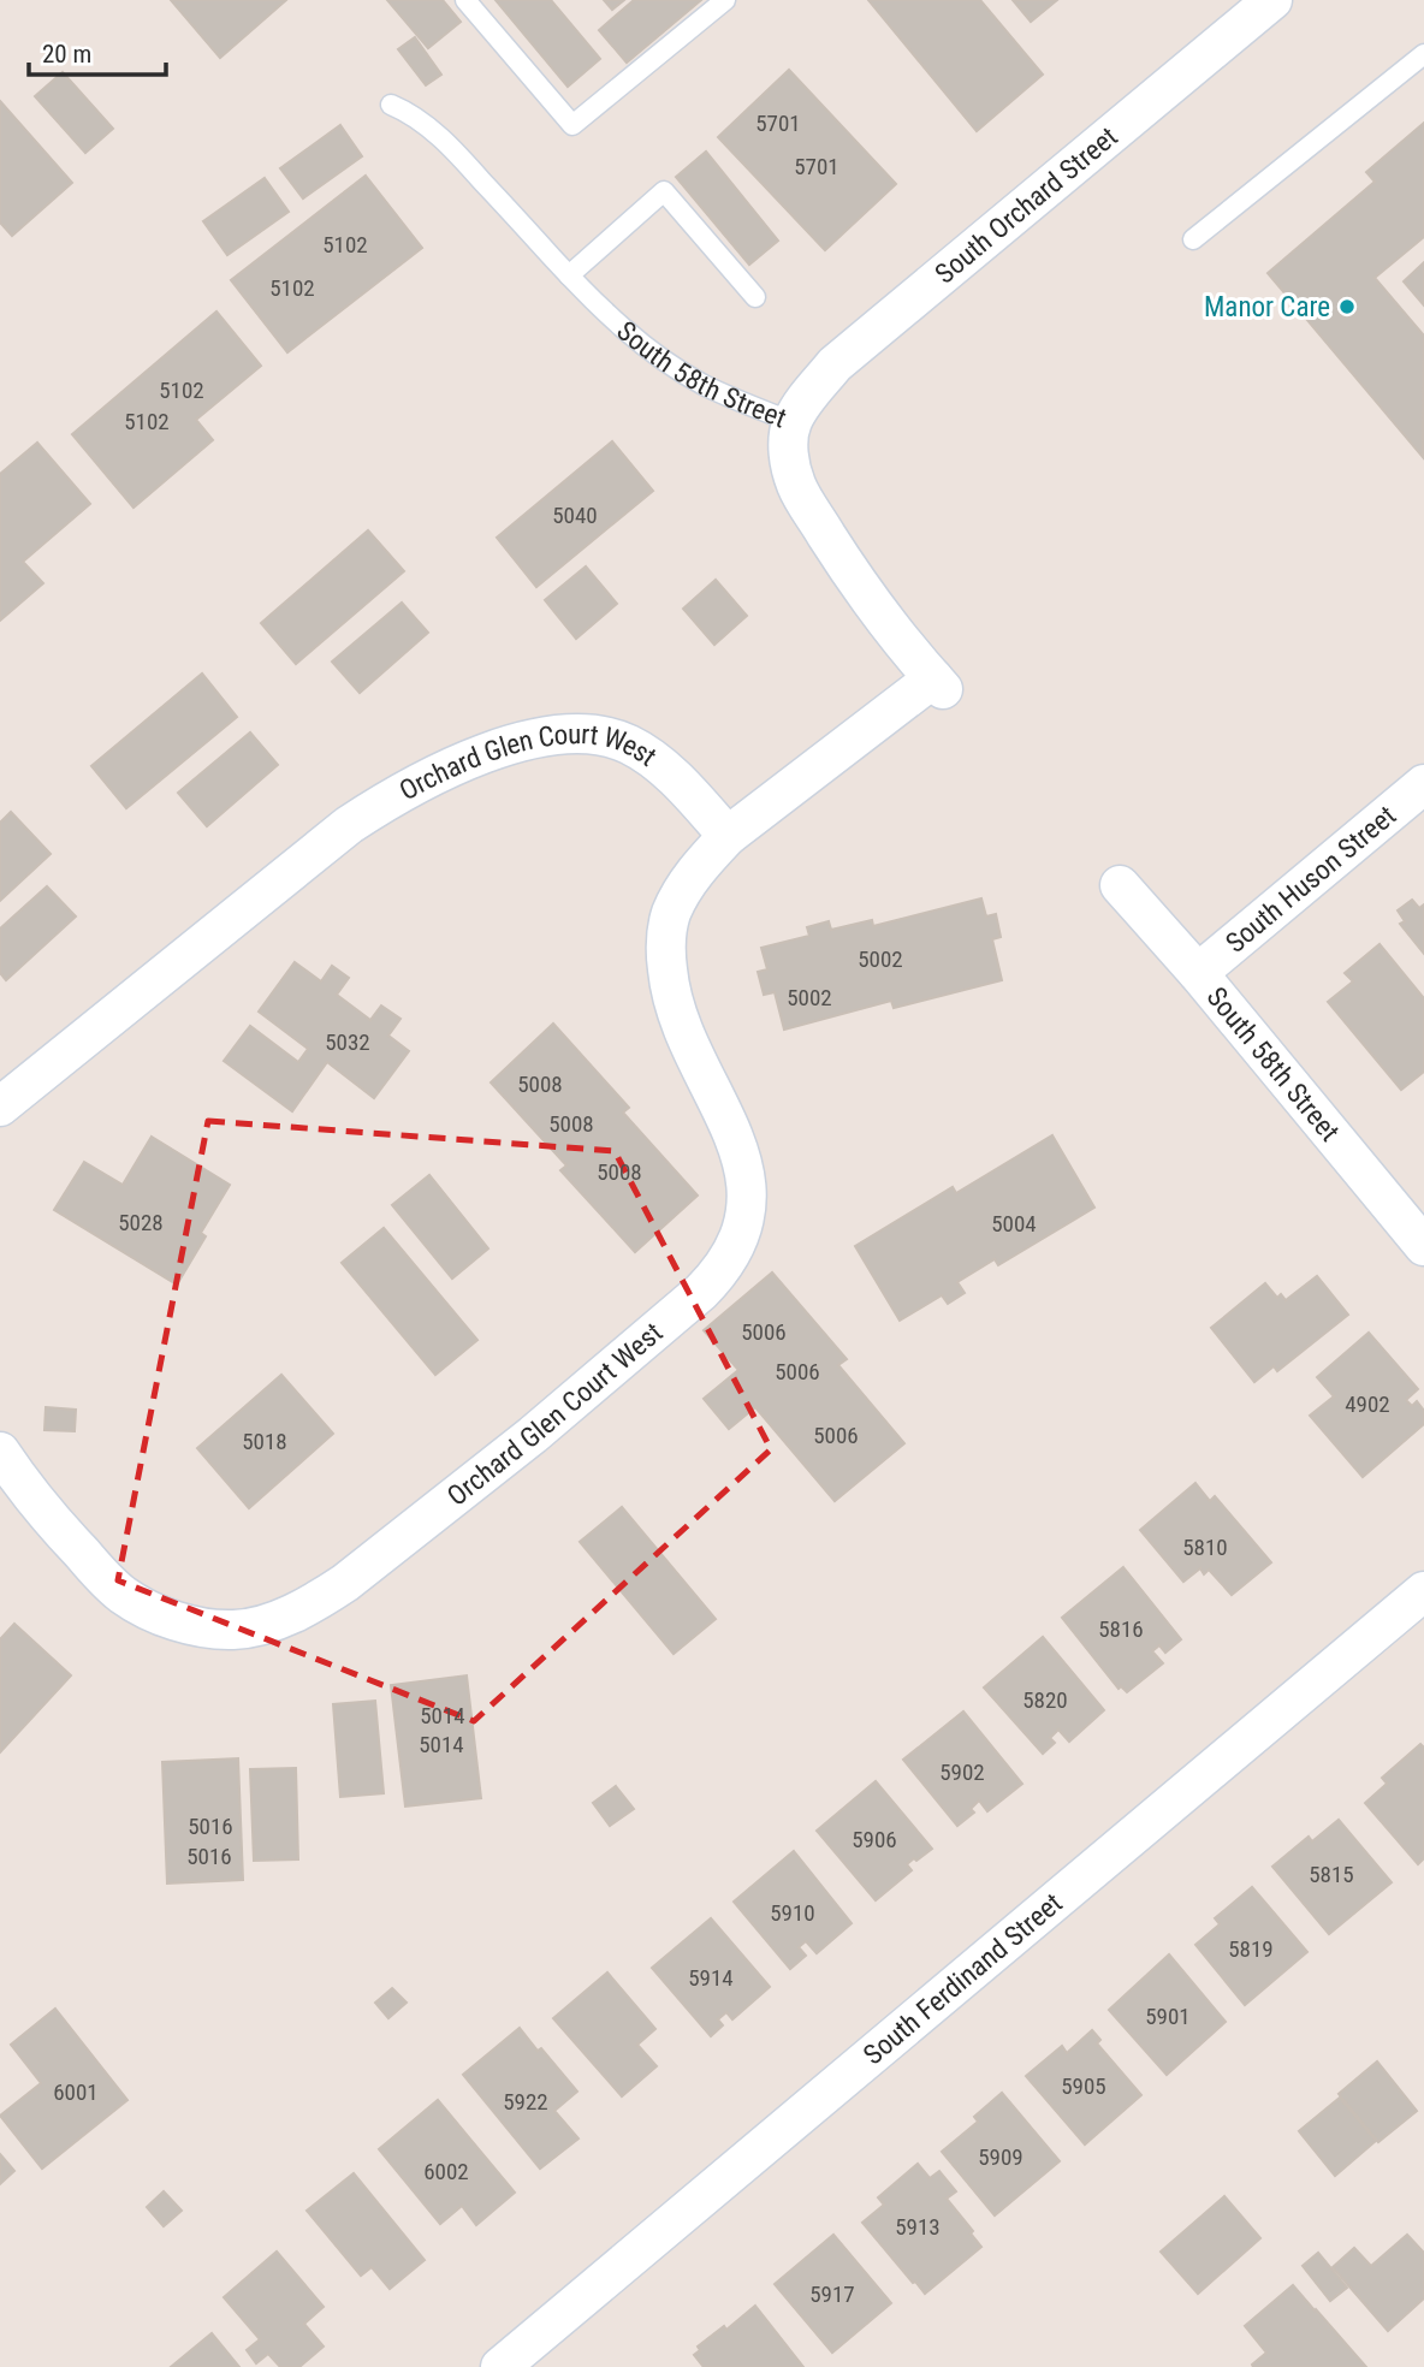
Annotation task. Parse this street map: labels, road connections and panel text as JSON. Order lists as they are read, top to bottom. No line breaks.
{"streets":{"street":["South Orchard Street","South 58th Street","Orchard Glen Court West","South Huson Street","South Ferdinand Street"]},"crossings":[["South Orchard Street","South 58th Street"],["South 58th Street","Orchard Glen Court West"],["South 58th Street","South Huson Street"]],"places":["Manor Care"],"house_numbers":["5701","5701","5102","5102","5102","5102","5040","5002","5002","5032","5008","5008","5008","5028","5004","5006","5006","4902","5006","5018","5810","5816","5820","5014","5014","5902","5016","5906","5016","5815","5910","5819","5914","5901","5905","6001","5922","5909","6002","5913","5917"],"scale_bar":"20 m"}
